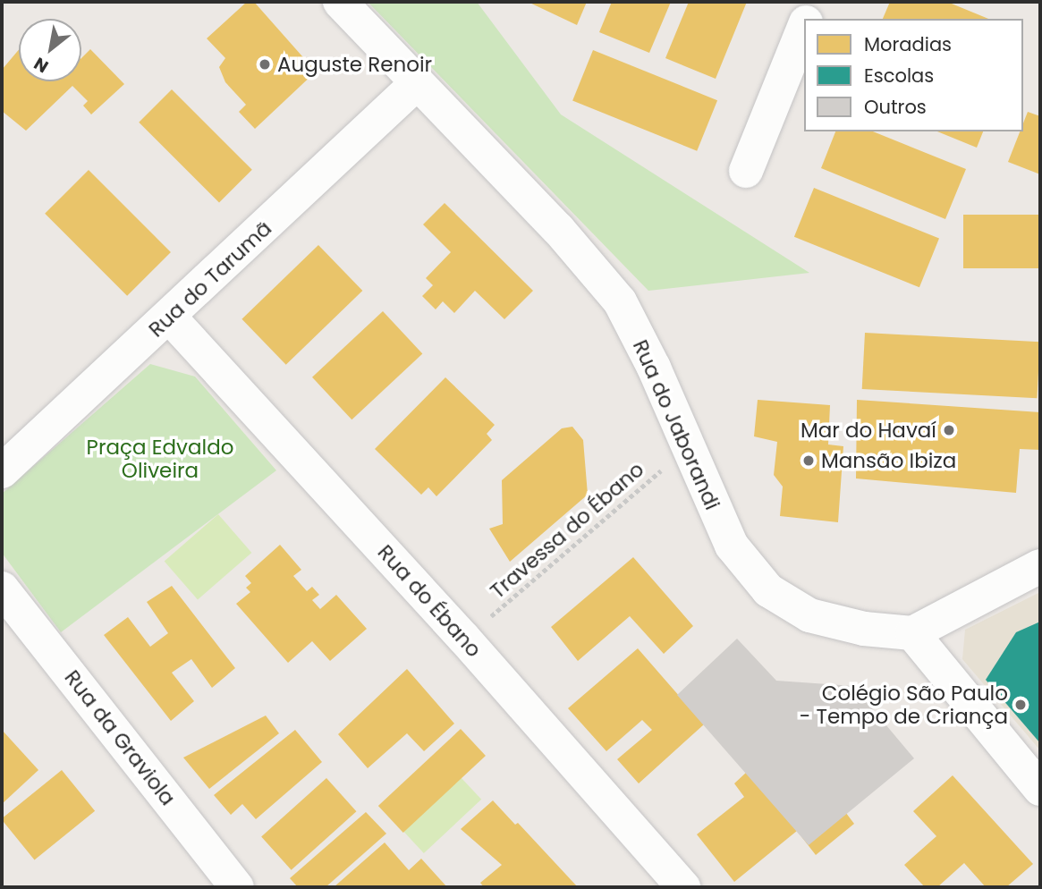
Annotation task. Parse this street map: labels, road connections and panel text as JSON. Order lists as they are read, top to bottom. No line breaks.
{"streets":{"street":["Rua do Tarumã","Rua do Jaborandi","Rua do Ébano","Rua da Graviola"],"path":["Travessa do Ébano"]},"crossings":[["Rua do Tarumã","Rua do Jaborandi"],["Rua do Tarumã","Rua do Ébano"],["Rua do Jaborandi","Travessa do Ébano"],["Travessa do Ébano","Rua do Ébano"]],"parks":["Praça Edvaldo Oliveira"],"places":["Auguste Renoir","Mar do Havaí","Mansão Ibiza","Colégio São Paulo - Tempo de Criança"],"legend":["Moradias","Escolas","Outros"],"north":"bottom left"}
